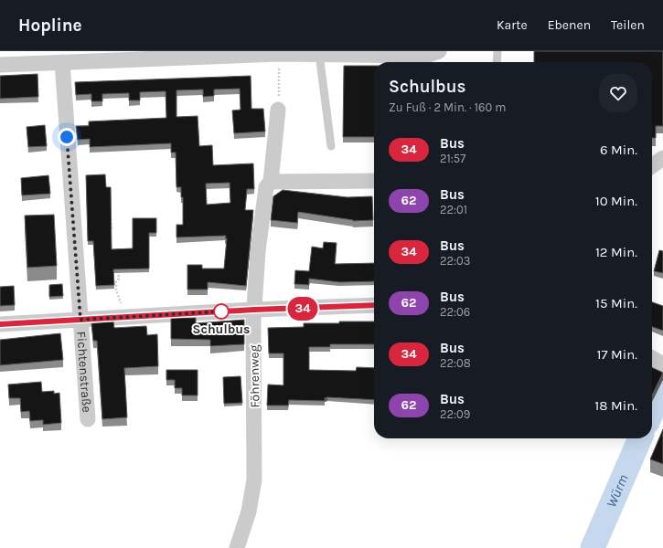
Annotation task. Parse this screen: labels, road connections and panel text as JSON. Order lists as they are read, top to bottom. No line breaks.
{"streets":{"street":["Fichtenstraße","Föhrenweg"]},"water":["Würm"],"places":["Schulbus"],"lines":["bus line 34"],"page":{"header":"Hopline","nav":["Karte","Ebenen","Teilen"],"on_map":"34","heading":["Schulbus","Zu Fuß · 2 Min. · 160 m"],"list":[{"mark":"34","name":"Bus","note":"21:57","value":"6 Min."},{"mark":"62","name":"Bus","note":"22:01","value":"10 Min."},{"mark":"34","name":"Bus","note":"22:03","value":"12 Min."},{"mark":"62","name":"Bus","note":"22:06","value":"15 Min."},{"mark":"34","name":"Bus","note":"22:08","value":"17 Min."},{"mark":"62","name":"Bus","note":"22:09","value":"18 Min."}]}}
